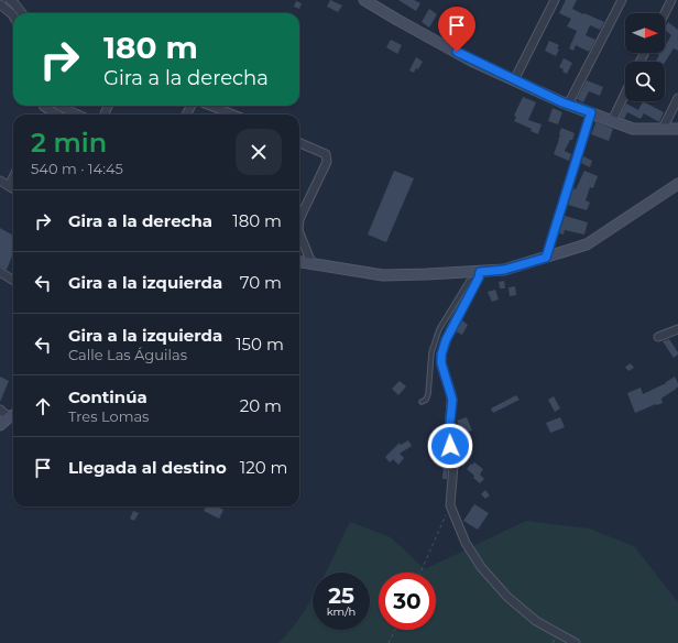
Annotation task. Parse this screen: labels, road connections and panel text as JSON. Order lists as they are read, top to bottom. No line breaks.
{"north":"right","page":{"turn":["180 m","Gira a la derecha"],"heading":["2 min","540 m · 14:45"],"list":[{"name":"Gira a la derecha","value":"180 m"},{"name":"Gira a la izquierda","value":"70 m"},{"name":"Gira a la izquierda","note":"Calle Las Águilas","value":"150 m"},{"name":"Continúa","note":"Tres Lomas","value":"20 m"},{"name":"Llegada al destino","value":"120 m"}],"speed":"25 km/h","limit":"30"}}
